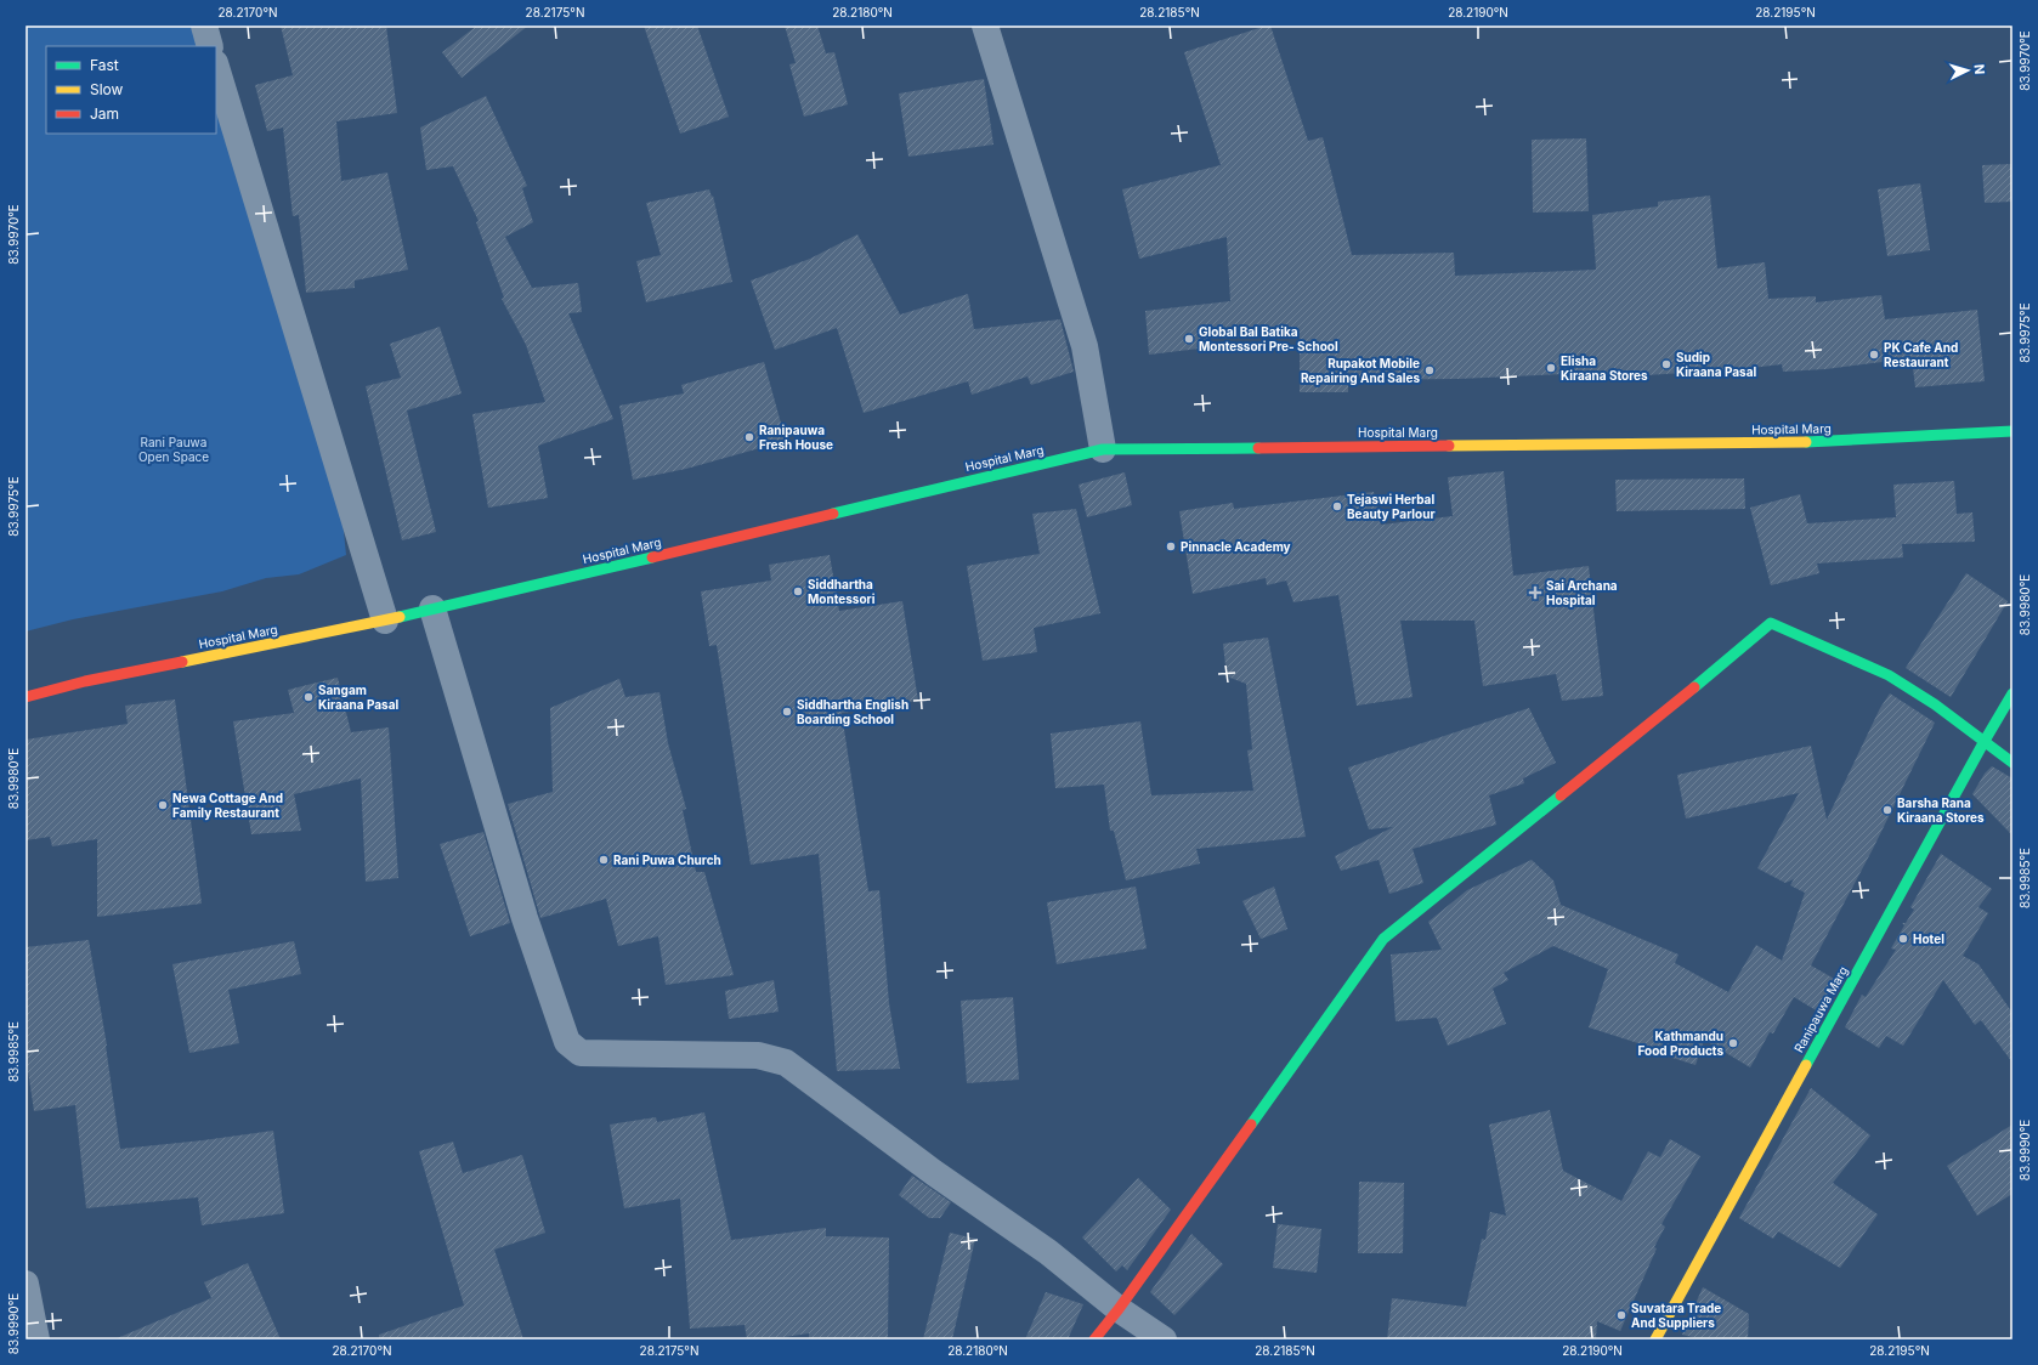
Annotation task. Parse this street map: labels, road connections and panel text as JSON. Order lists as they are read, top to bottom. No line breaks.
{"streets":{"main road":["Hospital Marg","Ranipauwa Marg"]},"parks":["Rani Pauwa Open Space"],"places":{"other":["Global Bal Batika Montessori Pre- School","PK Cafe And Restaurant","Sudip Kiraana Pasal","Elisha Kiraana Stores","Rupakot Mobile Repairing And Sales","Ranipauwa Fresh House","Tejaswi Herbal Beauty Parlour","Pinnacle Academy","Siddhartha Montessori","Sangam Kiraana Pasal","Siddhartha English Boarding School","Newa Cottage And Family Restaurant","Barsha Rana Kiraana Stores","Rani Puwa Church","Hotel","Kathmandu Food Products","Suvatara Trade And Suppliers"],"health":["Sai Archana Hospital"]},"legend":["Fast","Slow","Jam"],"north":"right","coordinates":["28.2170°N","28.2175°N","28.2180°N","28.2185°N","28.2190°N","28.2195°N","83.9970°E","83.9975°E","83.9980°E","83.9985°E","83.9990°E"]}
